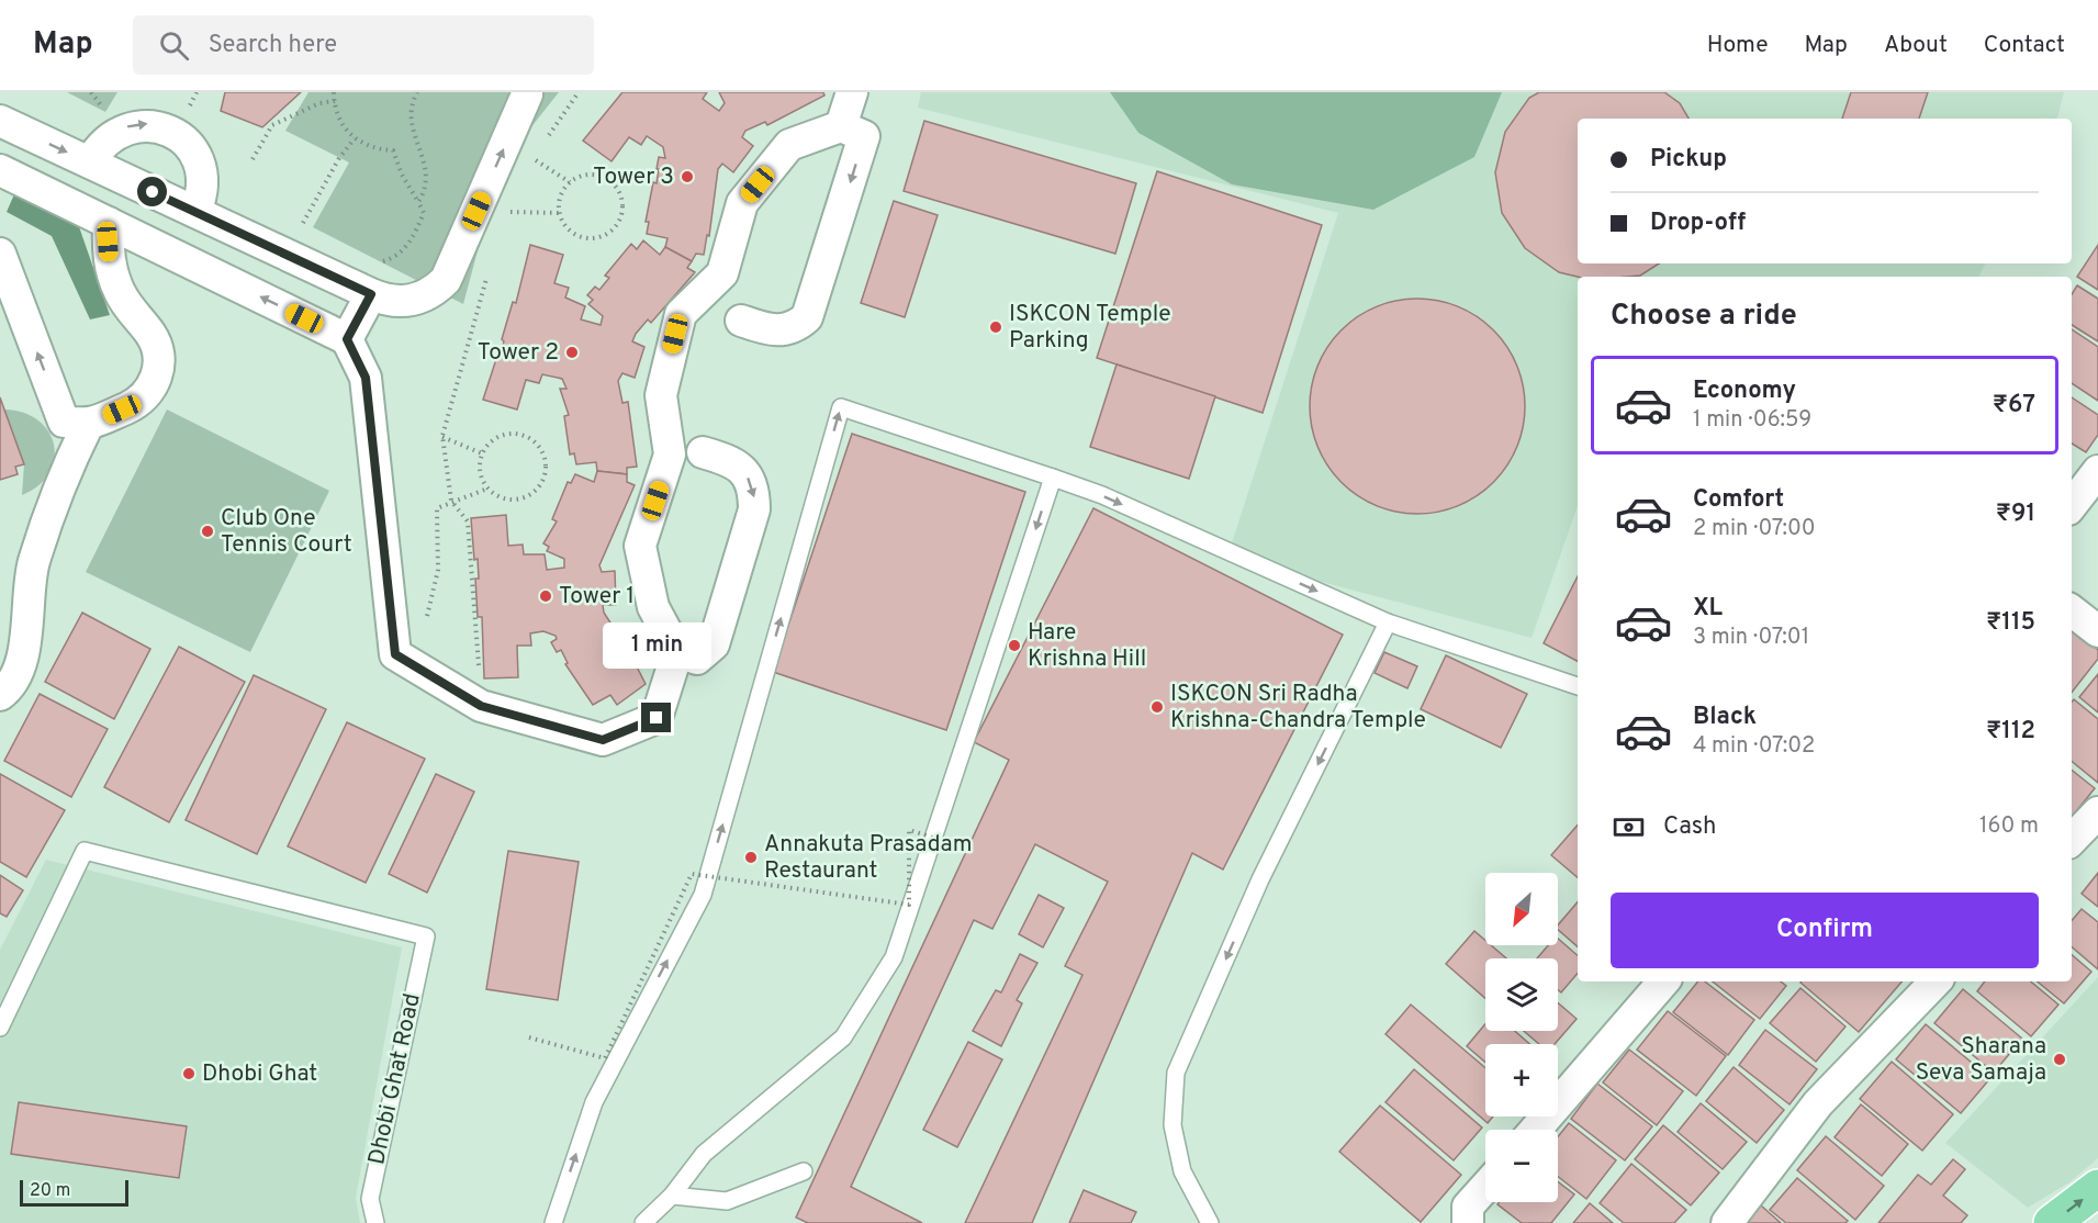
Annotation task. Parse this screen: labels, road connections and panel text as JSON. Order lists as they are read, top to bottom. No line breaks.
{"streets":{"lane":["Dhobi Ghat Road"]},"places":["Tower 3","ISKCON Temple Parking","Tower 2","Club One Tennis Court","Tower 1","Hare Krishna Hill","ISKCON Sri Radha Krishna-Chandra Temple","Annakuta Prasadam Restaurant","Sharana Seva Samaja","Dhobi Ghat"],"scale_bar":"20 m","north":"bottom left","page":{"header":"Map","search":"Search here","nav":["Home","Map","About","Contact"],"banner":["Pickup","Drop-off"],"heading":"Choose a ride","list":[{"name":"Economy","note":"1 min · 06:59","value":"₹67"},{"name":"Comfort","note":"2 min · 07:00","value":"₹91"},{"name":"XL","note":"3 min · 07:01","value":"₹115"},{"name":"Black","note":"4 min · 07:02","value":"₹112"}],"bubble":"1 min","pay":["Cash","160 m"],"map_buttons":["+","−"],"buttons":"Confirm","scale":"20 m"}}
